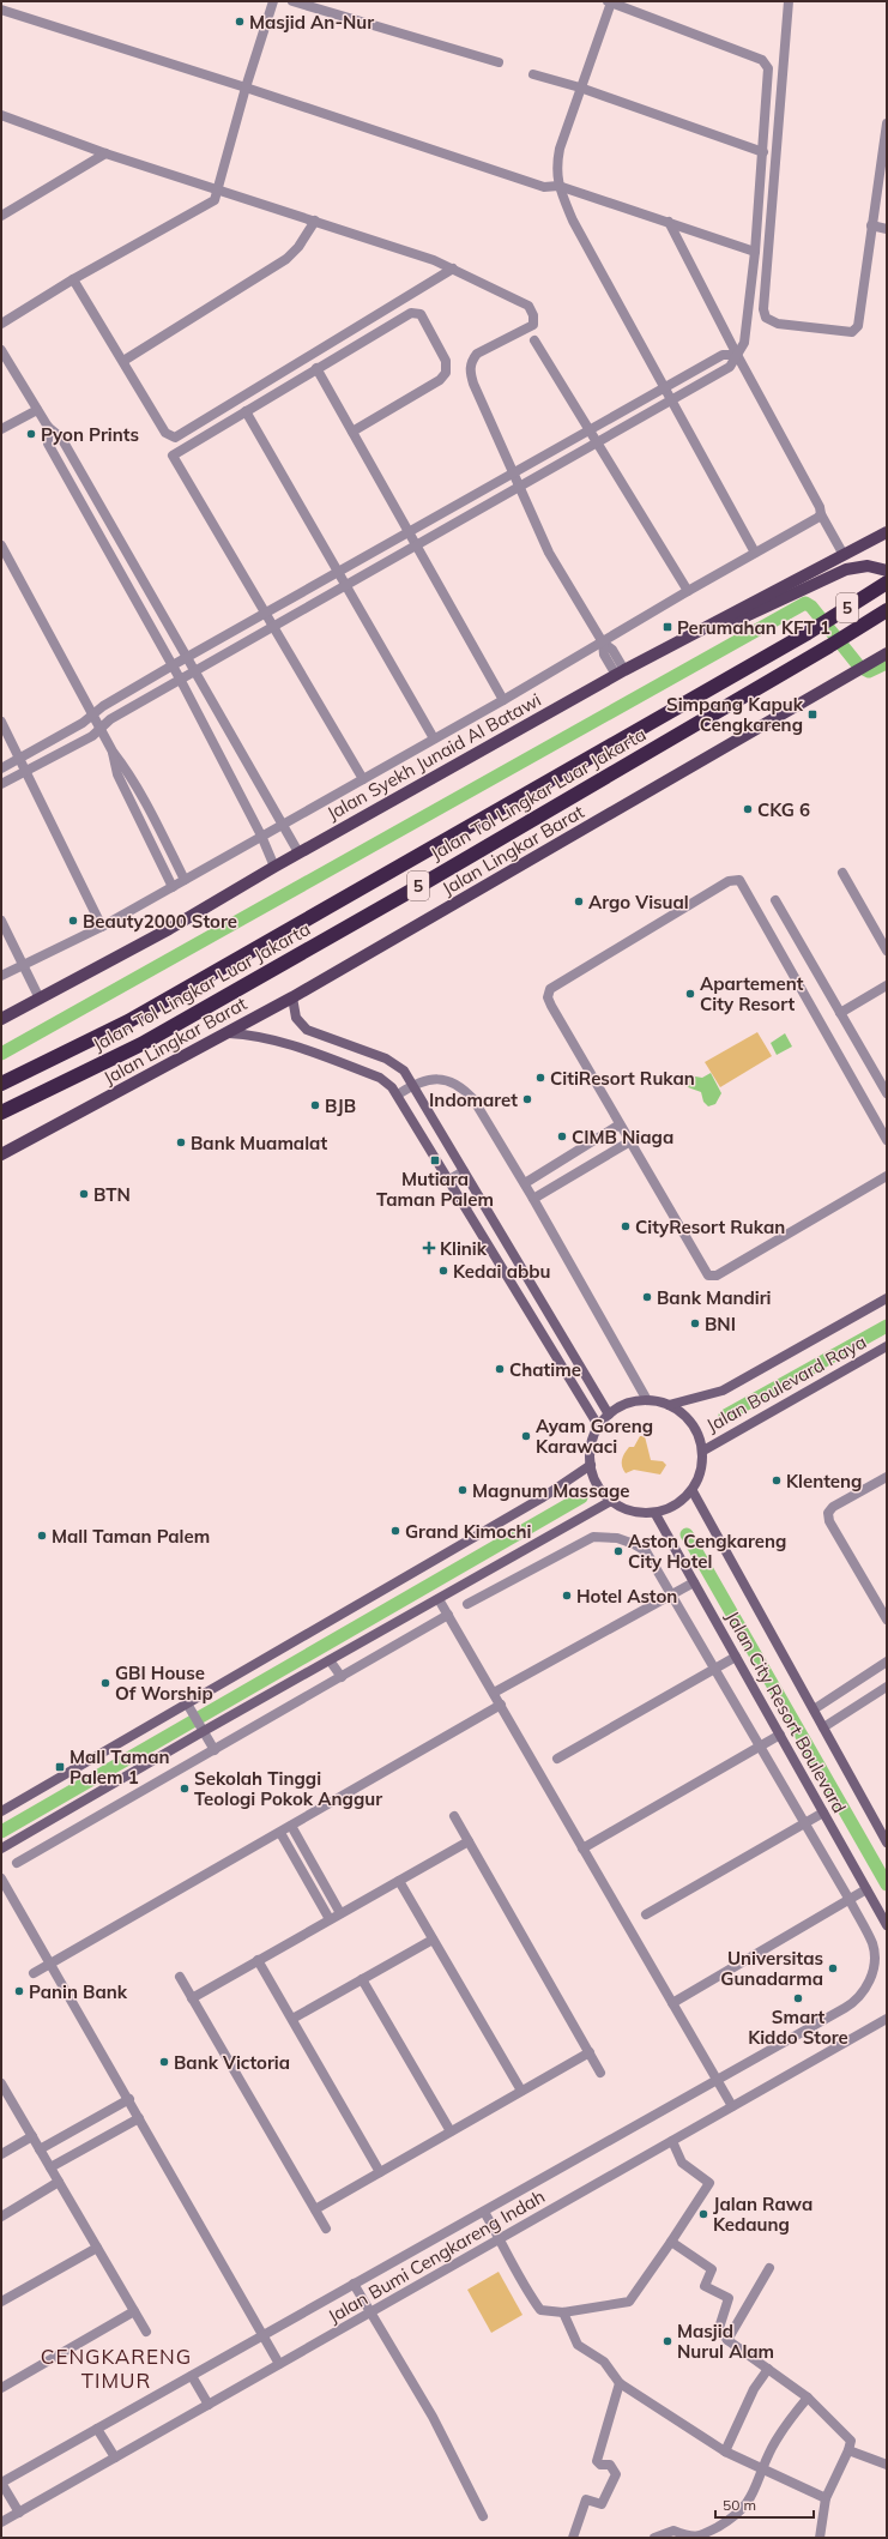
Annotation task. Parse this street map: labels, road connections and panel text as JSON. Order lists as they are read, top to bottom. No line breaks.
{"streets":{"highway":["5","Jalan Tol Lingkar Luar Jakarta"],"main road":["Jalan Syekh Junaid Al Batawi","Jalan Lingkar Barat"],"street":["Jalan Boulevard Raya","Jalan City Resort Boulevard","Jalan Bumi Cengkareng Indah"]},"crossings":[["Jalan Boulevard Raya","Jalan City Resort Boulevard"]],"districts":["CENGKARENG TIMUR"],"places":{"other":["Masjid An-Nur","Pyon Prints","CKG 6","Argo Visual","Beauty2000 Store","Apartement City Resort","CitiResort Rukan","Indomaret","BJB","CIMB Niaga","Bank Muamalat","BTN","CityResort Rukan","Kedai abbu","Bank Mandiri","BNI","Chatime","Ayam Goreng Karawaci","Klenteng","Magnum Massage","Grand Kimochi","Mall Taman Palem","Aston Cengkareng City Hotel","Hotel Aston","GBI House Of Worship","Sekolah Tinggi Teologi Pokok Anggur","Universitas Gunadarma","Panin Bank","Smart Kiddo Store","Bank Victoria","Jalan Rawa Kedaung","Masjid Nurul Alam"],"transit":["Perumahan KFT 1","Simpang Kapuk Cengkareng","Mutiara Taman Palem","Mall Taman Palem 1"],"health":["Klinik"]},"scale_bar":"50 m"}
